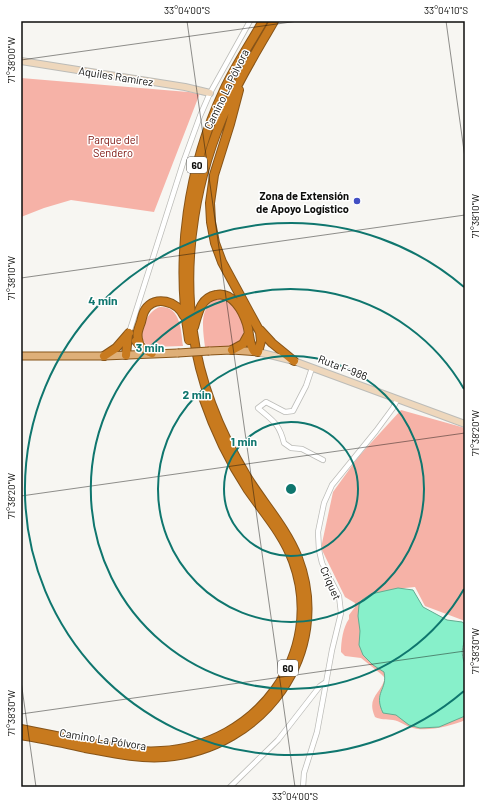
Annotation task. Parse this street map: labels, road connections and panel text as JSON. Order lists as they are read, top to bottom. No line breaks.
{"streets":{"highway":["Camino La Pólvora","60"],"main road":["Aquiles Ramírez","Ruta F-986"],"street":["Criquet"]},"crossings":[["Ruta F-986","Criquet"]],"parks":["Parque del Sendero"],"places":["Zona de Extensión de Apoyo Logístico"],"coordinates":["33°04'00\"S","33°04'10\"S","71°38'00\"W","71°38'10\"W","71°38'20\"W","71°38'30\"W"],"rings":["4 min","3 min","2 min","1 min"]}
